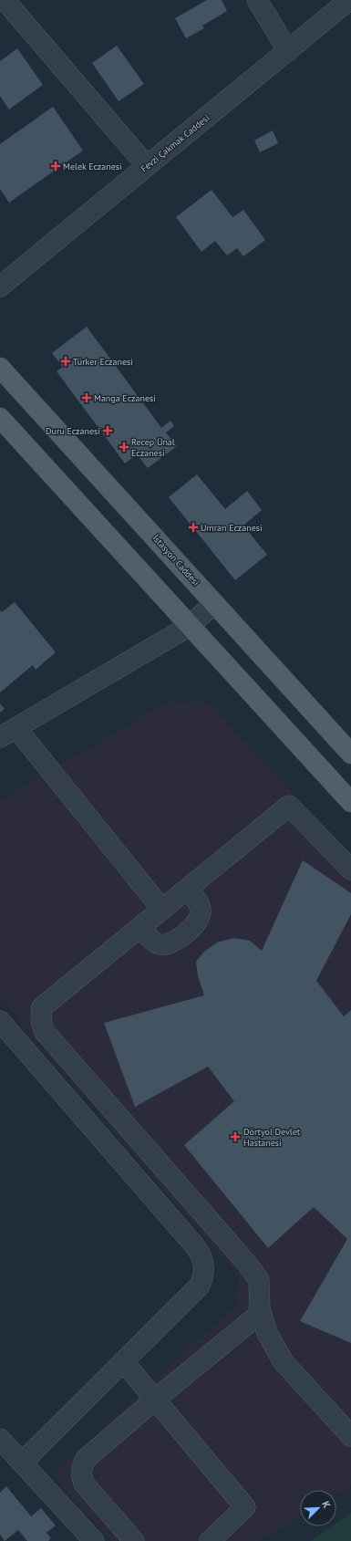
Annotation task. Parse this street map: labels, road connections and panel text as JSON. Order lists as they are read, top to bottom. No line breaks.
{"streets":{"main road":["İstasyon Caddesi"],"street":["Fevzi Çakmak Caddesi"]},"places":{"health":["Melek Eczanesi","Türker Eczanesi","Manga Eczanesi","Duru Eczanesi","Recep Ünal Eczanesi","Umran Eczanesi","Dörtyol Devlet Hastanesi"]},"north":"top right"}
